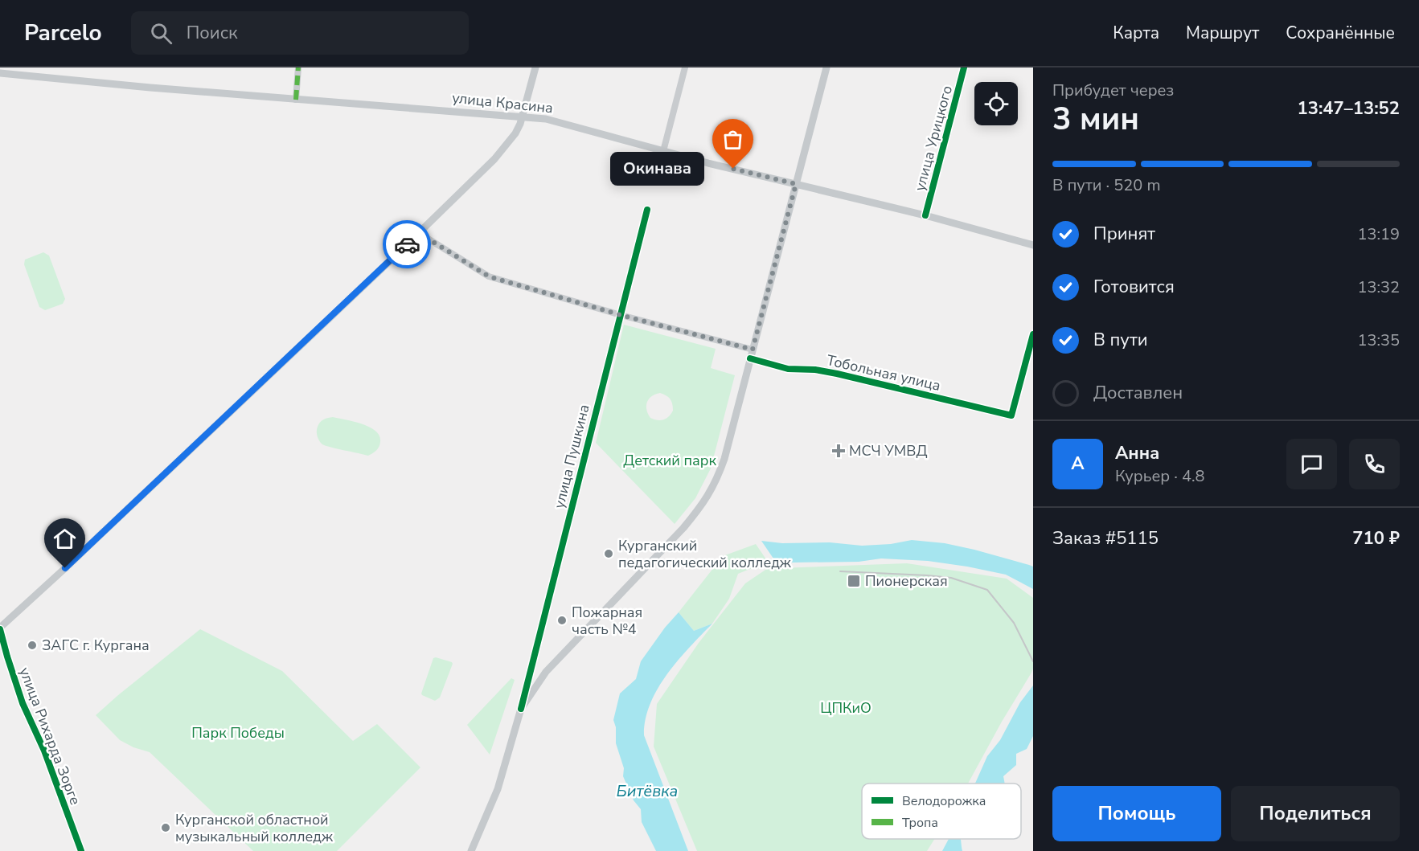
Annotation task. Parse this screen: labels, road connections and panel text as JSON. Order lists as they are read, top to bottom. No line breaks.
{"streets":{"main road":["улица Красина","улица Пушкина"],"street":["улица Урицкого","Тобольная улица","улица Рихарда Зорге"]},"crossings":[["улица Красина","улица Урицкого"]],"water":["Битёвка"],"parks":["Детский парк","ЦПКиО","Парк Победы"],"places":{"other":["Окинава","Курганский педагогический колледж","Пожарная часть №4","ЗАГС г. Кургана","Курганской областной музыкальный колледж"],"health":["МСЧ УМВД"],"transit":["Пионерская"]},"legend":["Велодорожка","Тропа"],"page":{"header":"Parcelo","search":"Поиск","nav":["Карта","Маршрут","Сохранённые"],"heading":["3 мин","Прибудет через","13:47–13:52"],"panel":["Анна","Курьер · 4.8","Заказ #5115","710 ₽"],"bar":"В пути · 520 m","bubble":"Окинава","list":[["Принят","13:19"],["Готовится","13:32"],["В пути","13:35"],"Доставлен"],"round":"А","buttons":["Помощь","Поделиться"]}}
